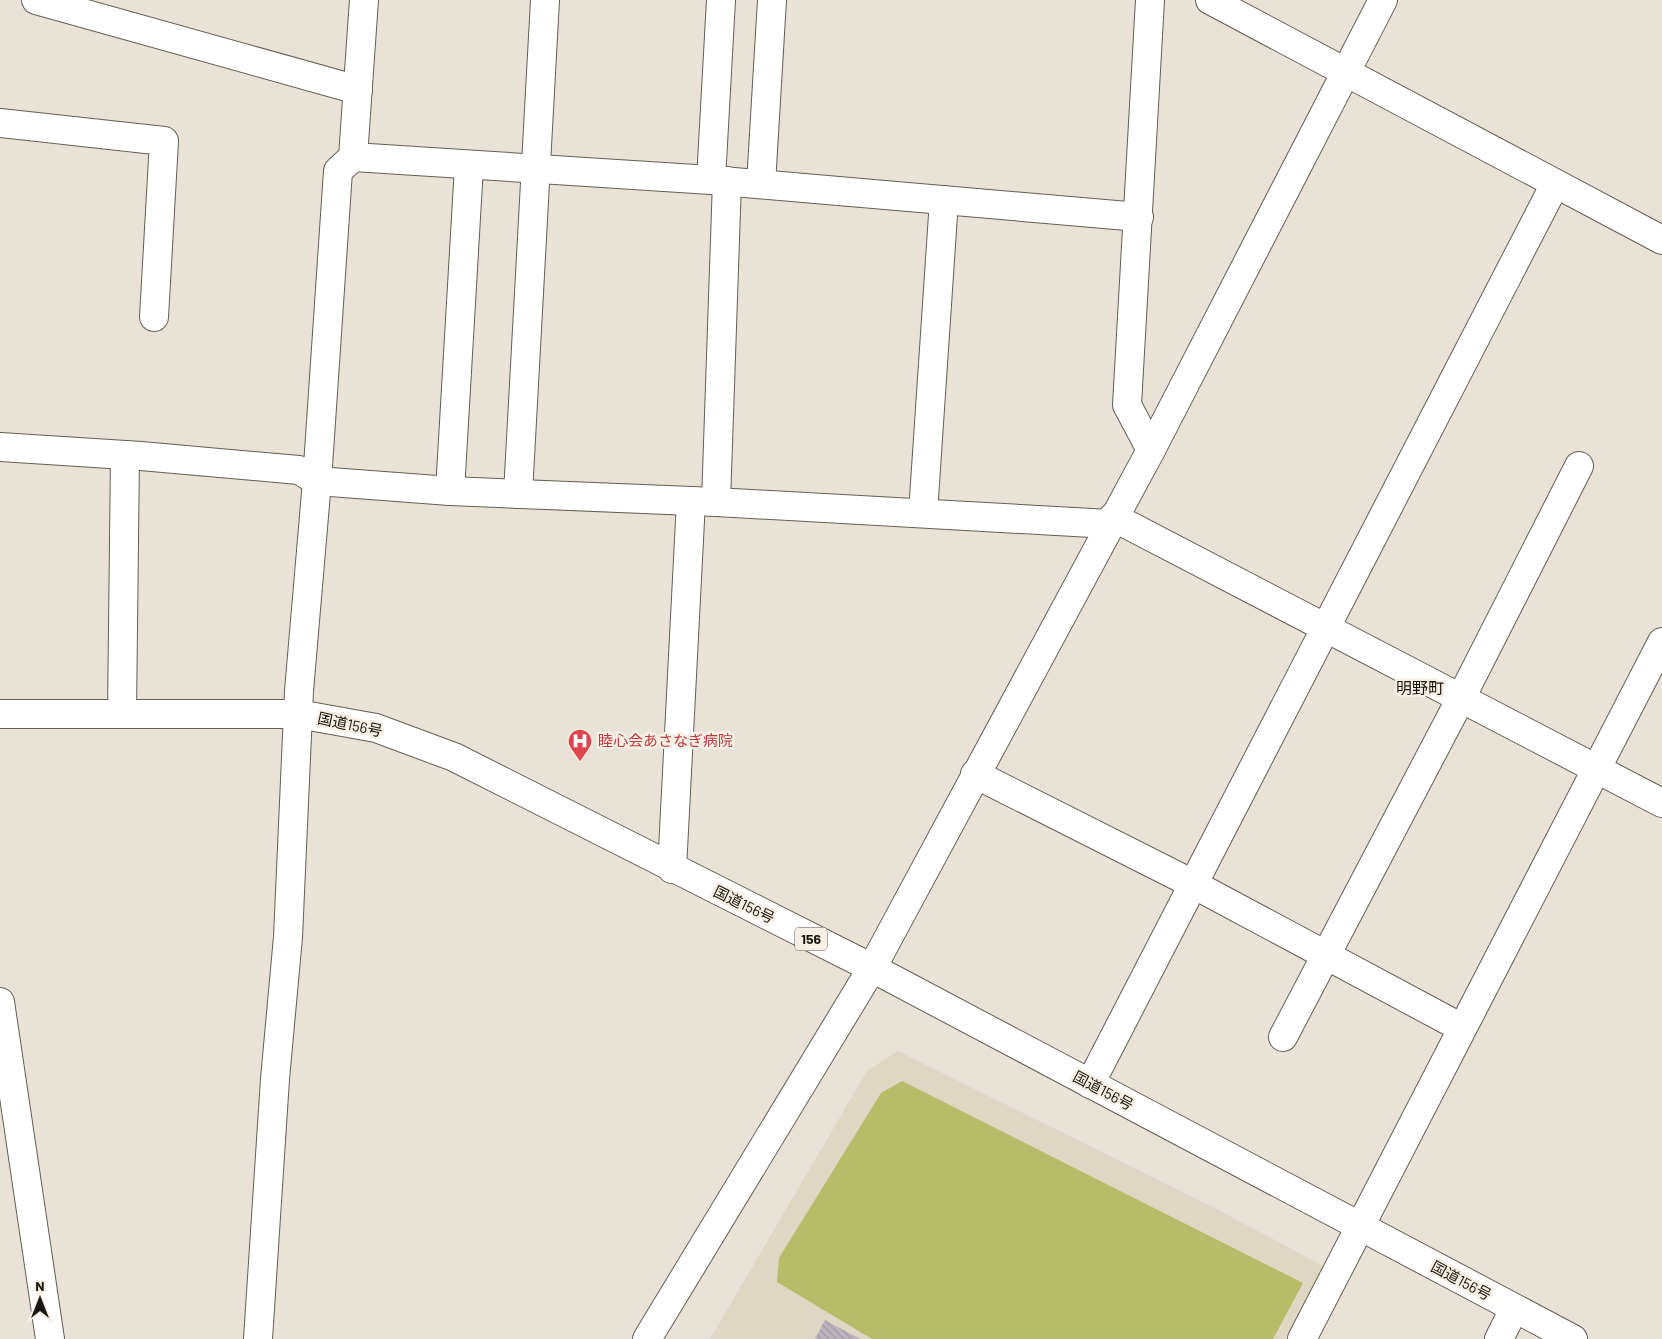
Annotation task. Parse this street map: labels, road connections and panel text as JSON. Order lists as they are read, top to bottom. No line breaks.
{"streets":{"main road":["国道156号","156"]},"districts":["明野町"],"places":{"hospital":["睦心会あさなぎ病院"]},"north":"top"}
